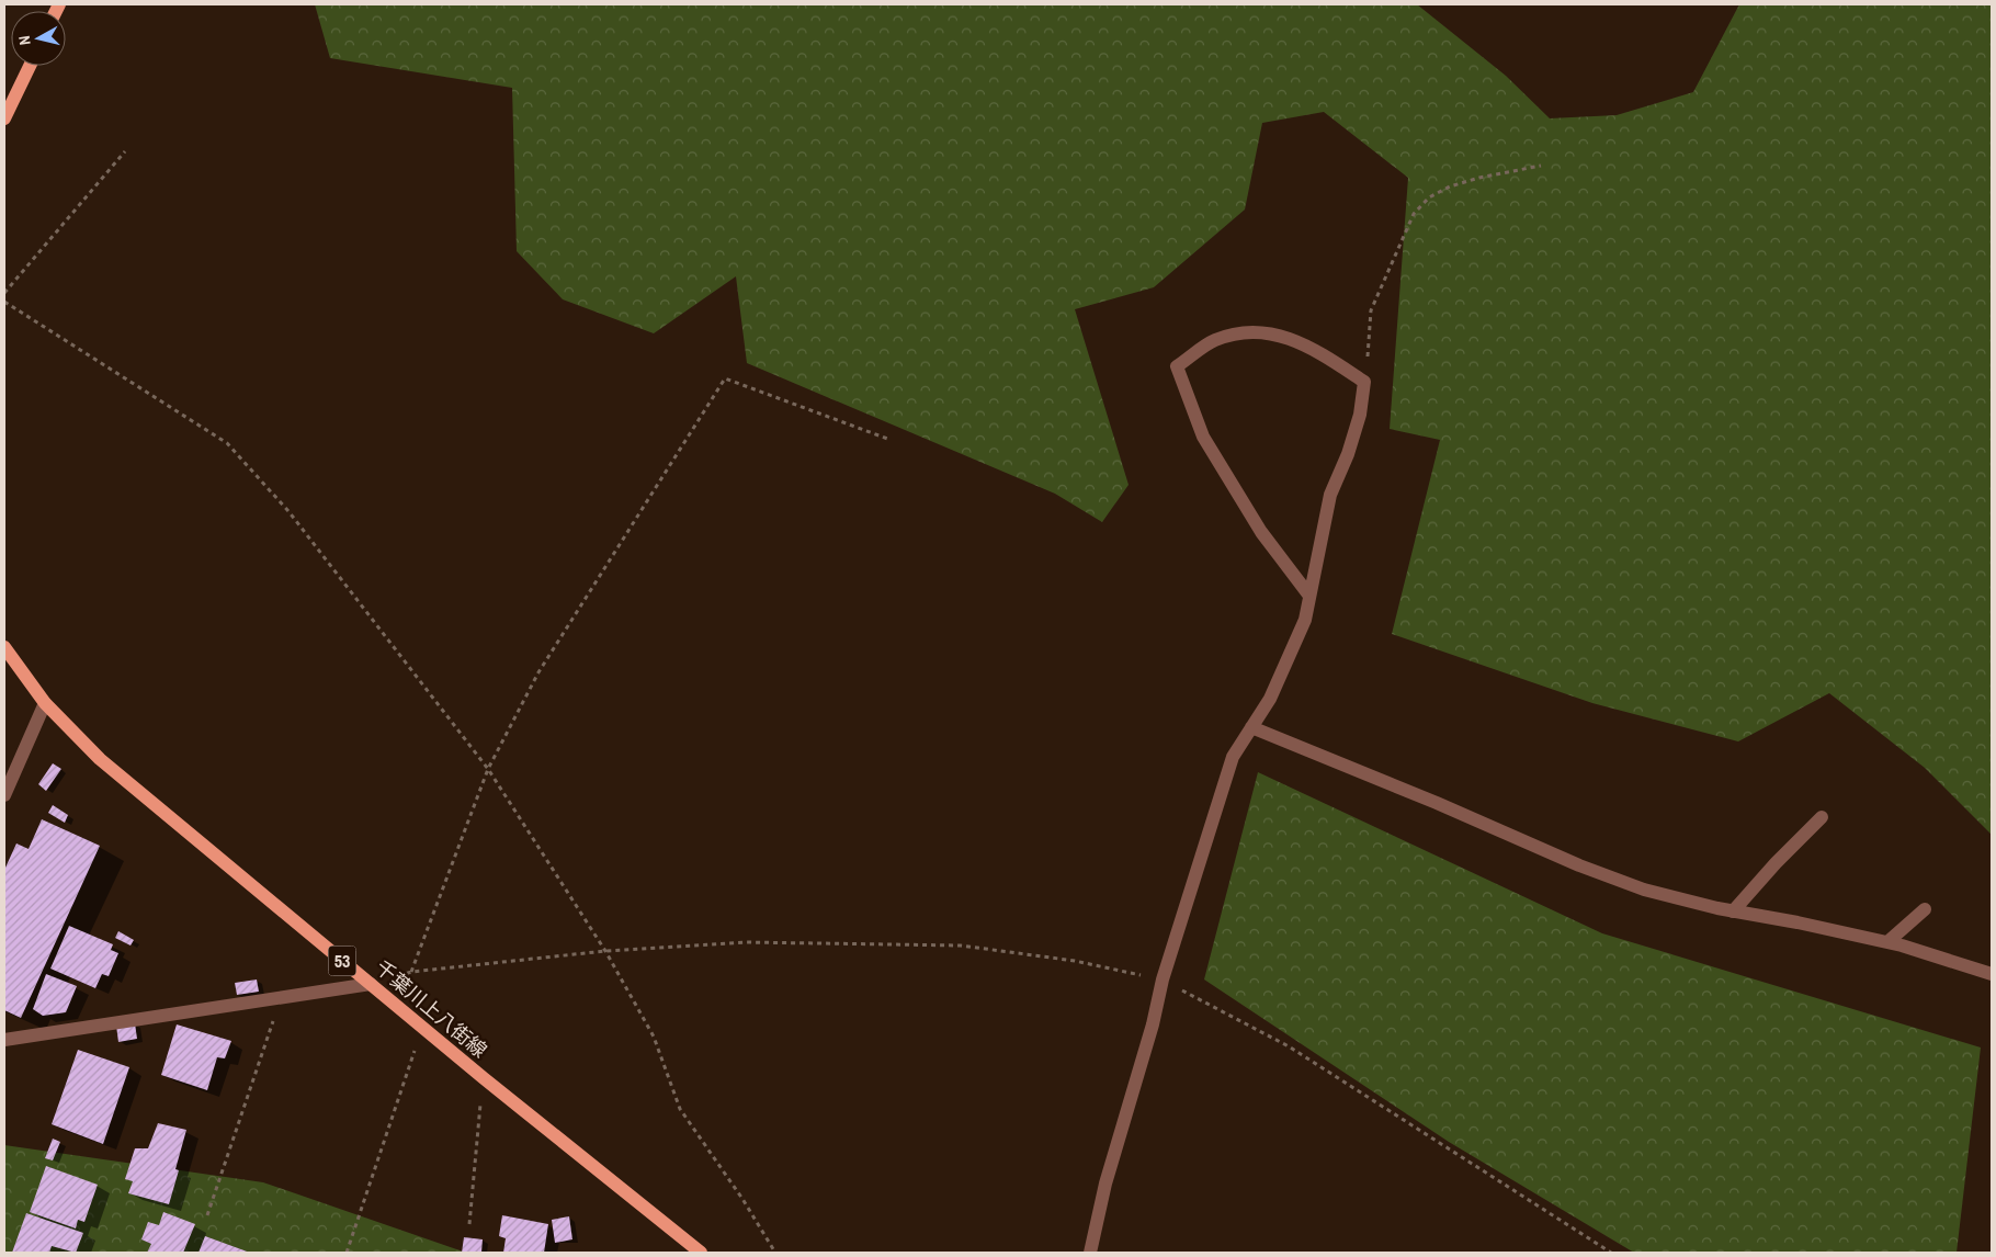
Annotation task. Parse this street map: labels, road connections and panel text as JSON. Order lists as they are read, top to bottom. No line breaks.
{"streets":{"main road":["53","千葉川上八街線"]},"north":"left"}
